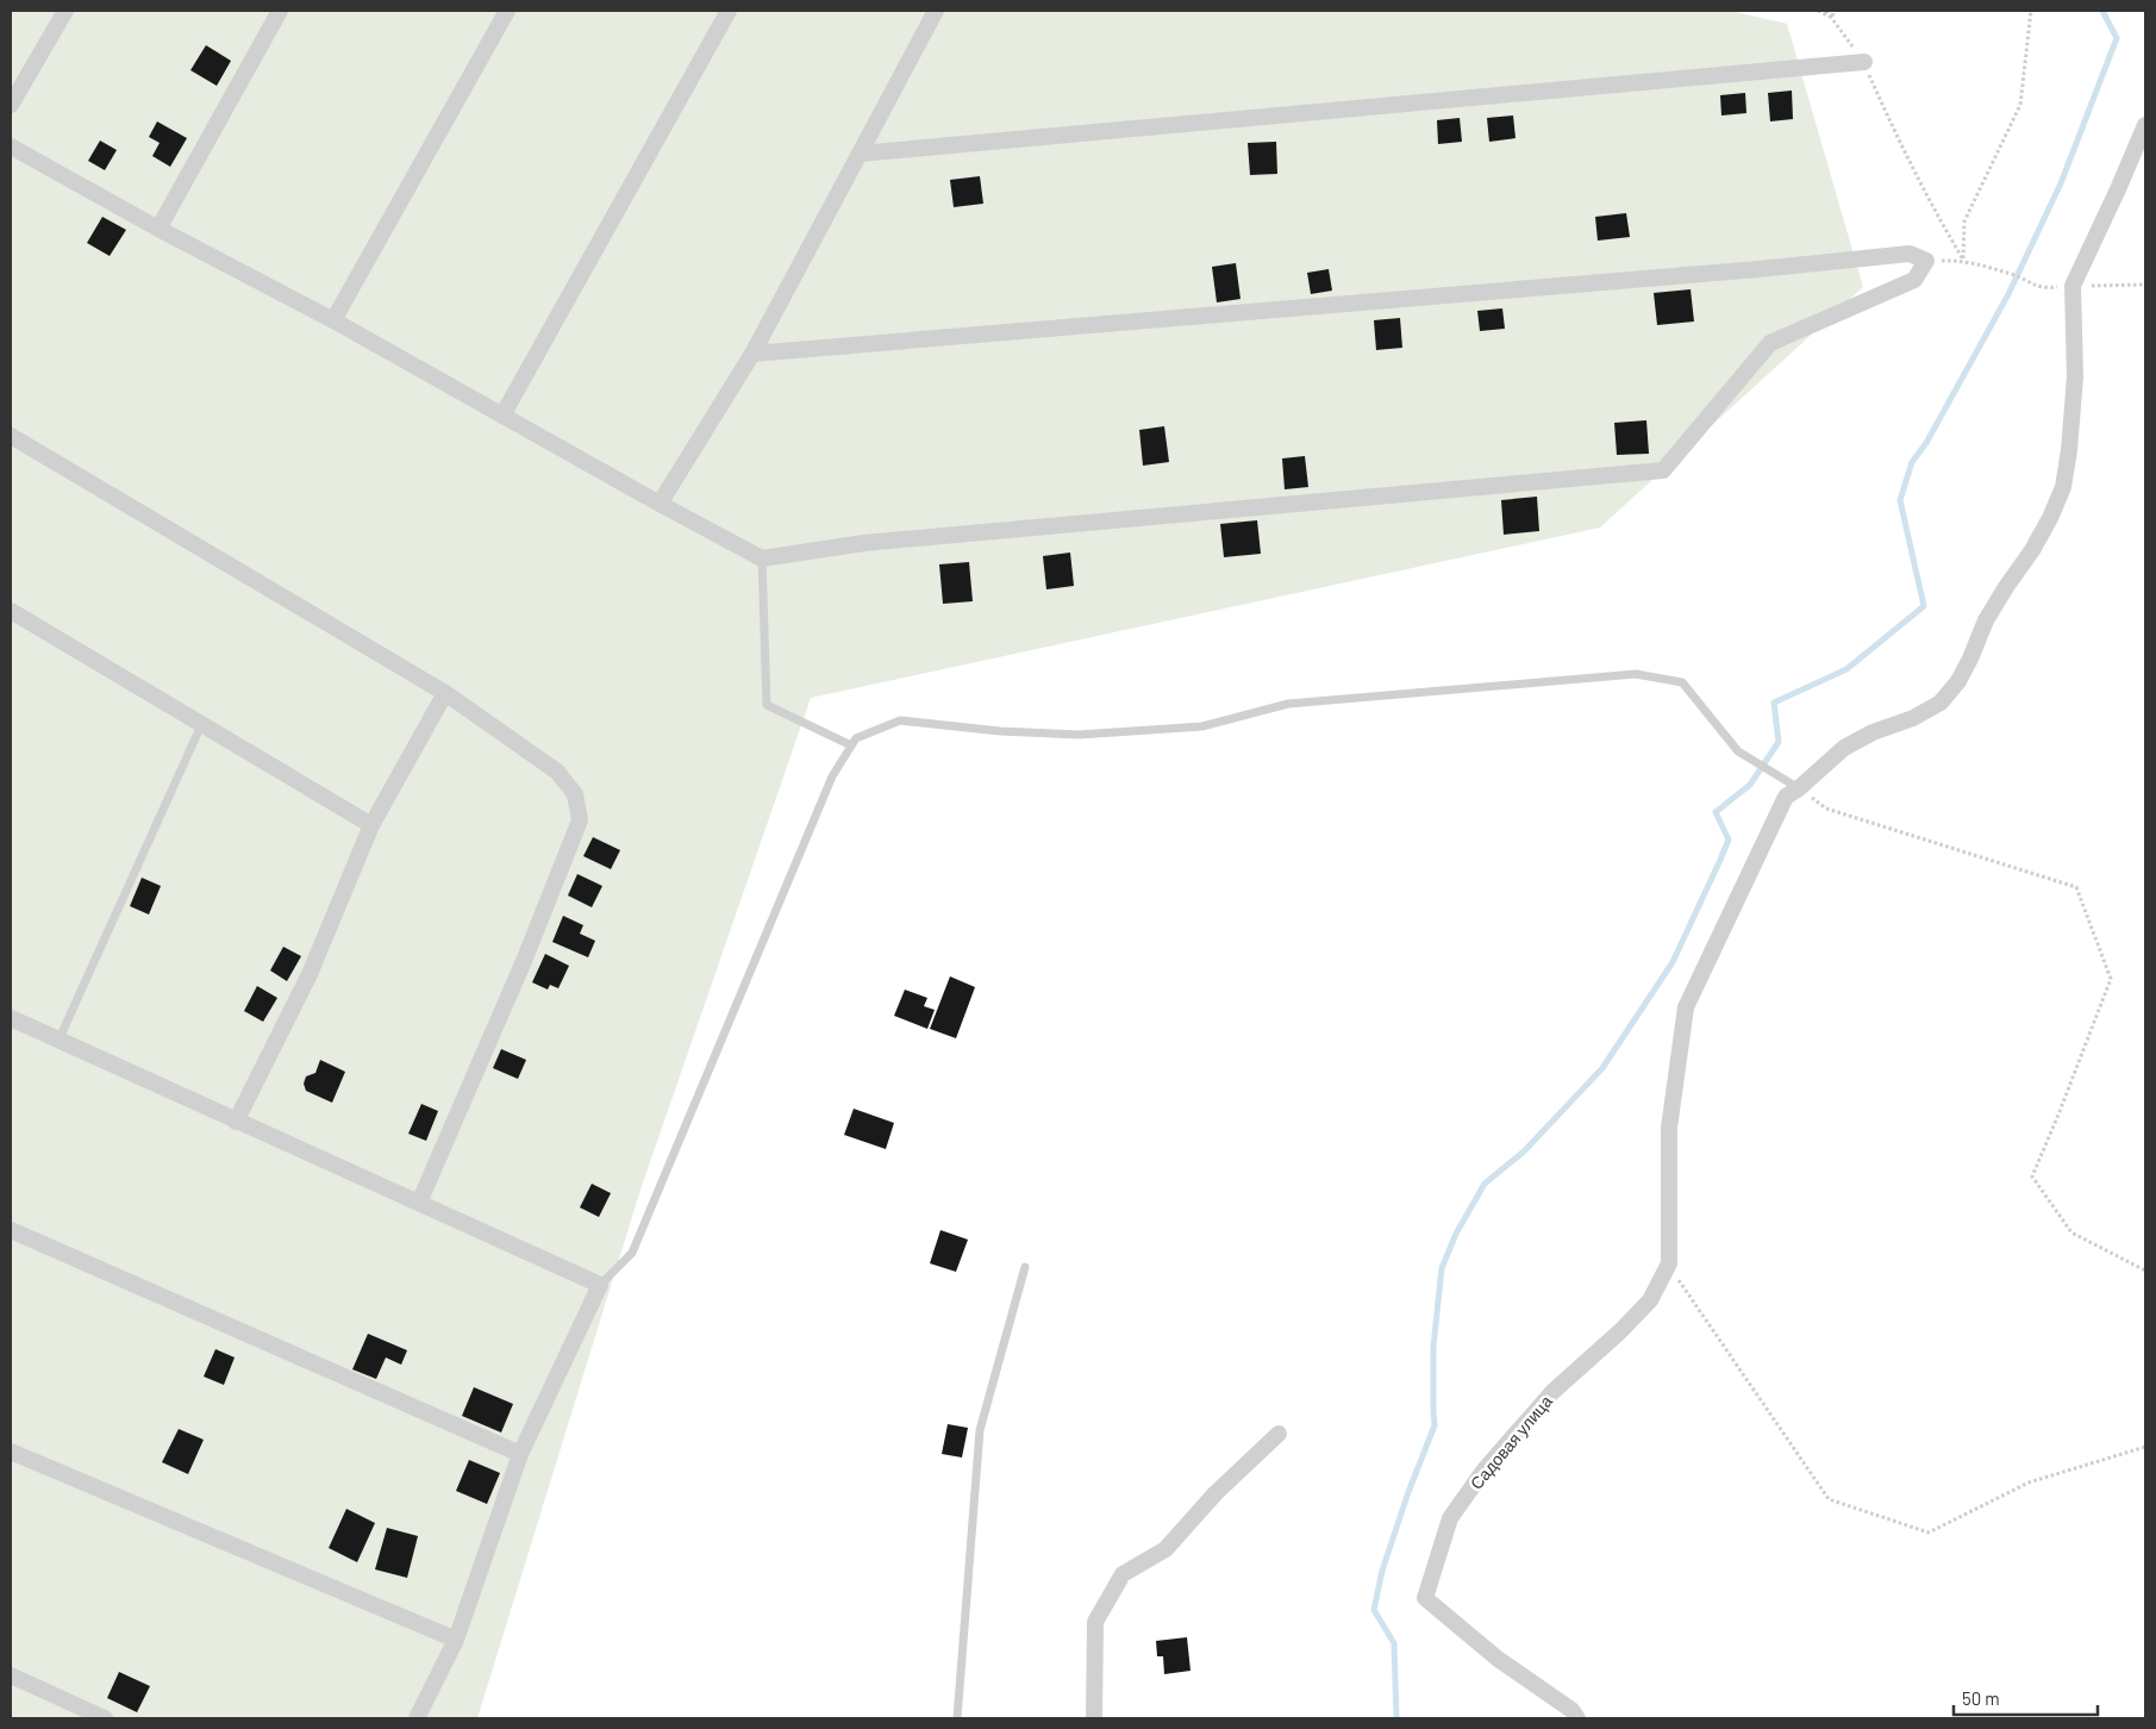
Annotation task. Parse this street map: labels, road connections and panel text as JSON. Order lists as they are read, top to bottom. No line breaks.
{"streets":{"street":["Садовая улица"]},"scale_bar":"50 m"}
